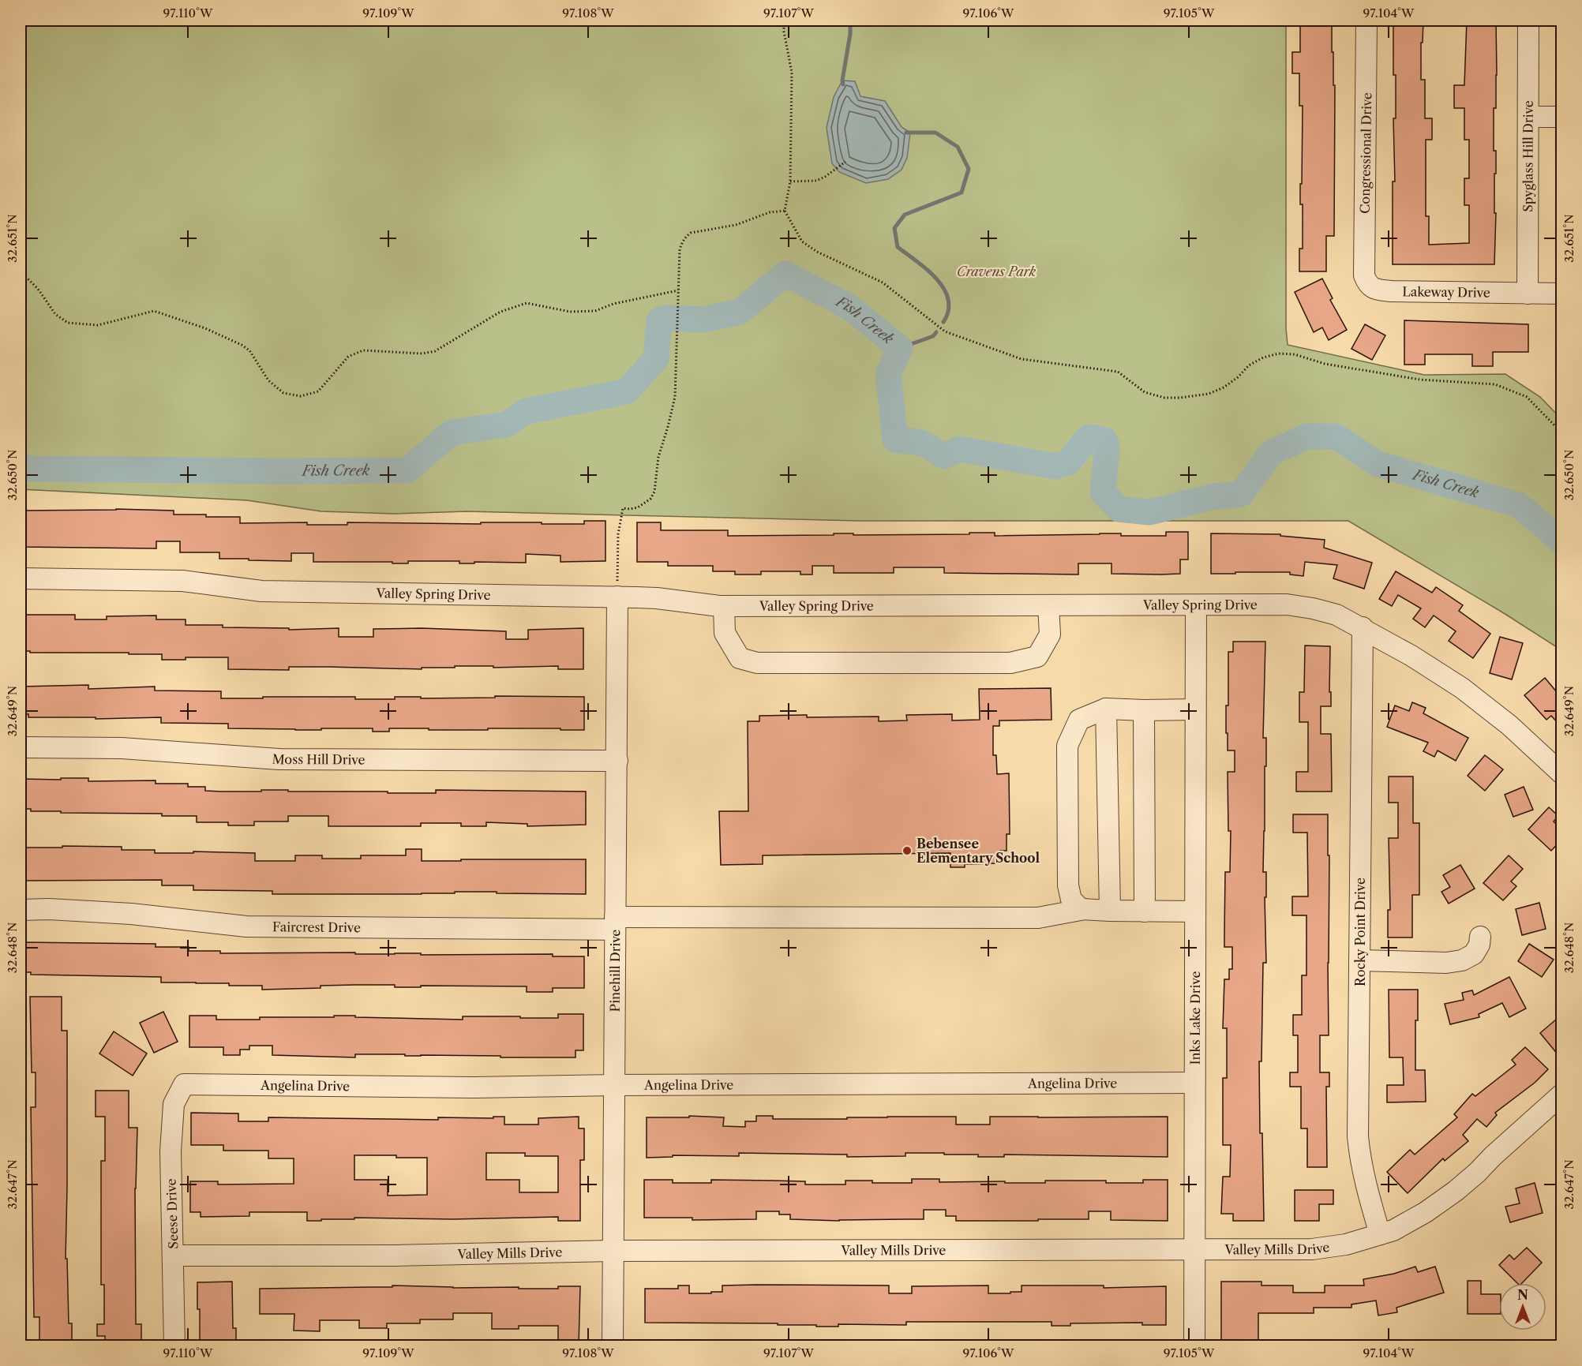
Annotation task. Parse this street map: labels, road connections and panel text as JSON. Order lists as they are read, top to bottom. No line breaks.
{"streets":{"street":["Congressional Drive","Spyglass Hill Drive","Lakeway Drive","Valley Spring Drive","Moss Hill Drive","Faircrest Drive","Rocky Point Drive","Pinehill Drive","Inks Lake Drive","Angelina Drive","Seese Drive","Valley Mills Drive"]},"crossings":[["Congressional Drive","Lakeway Drive"],["Spyglass Hill Drive","Lakeway Drive"],["Valley Spring Drive","Rocky Point Drive"],["Valley Spring Drive","Pinehill Drive"],["Valley Spring Drive","Inks Lake Drive"],["Moss Hill Drive","Pinehill Drive"],["Faircrest Drive","Pinehill Drive"],["Faircrest Drive","Inks Lake Drive"],["Rocky Point Drive","Valley Mills Drive"],["Pinehill Drive","Angelina Drive"],["Pinehill Drive","Valley Mills Drive"],["Inks Lake Drive","Angelina Drive"],["Inks Lake Drive","Valley Mills Drive"],["Angelina Drive","Seese Drive"],["Seese Drive","Valley Mills Drive"]],"water":["Fish Creek"],"parks":["Cravens Park"],"places":["Bebensee Elementary School"],"north":"top","coordinates":["97.110°W","97.109°W","97.108°W","97.107°W","97.106°W","97.105°W","97.104°W","32.651°N","32.650°N","32.649°N","32.648°N","32.647°N"]}
